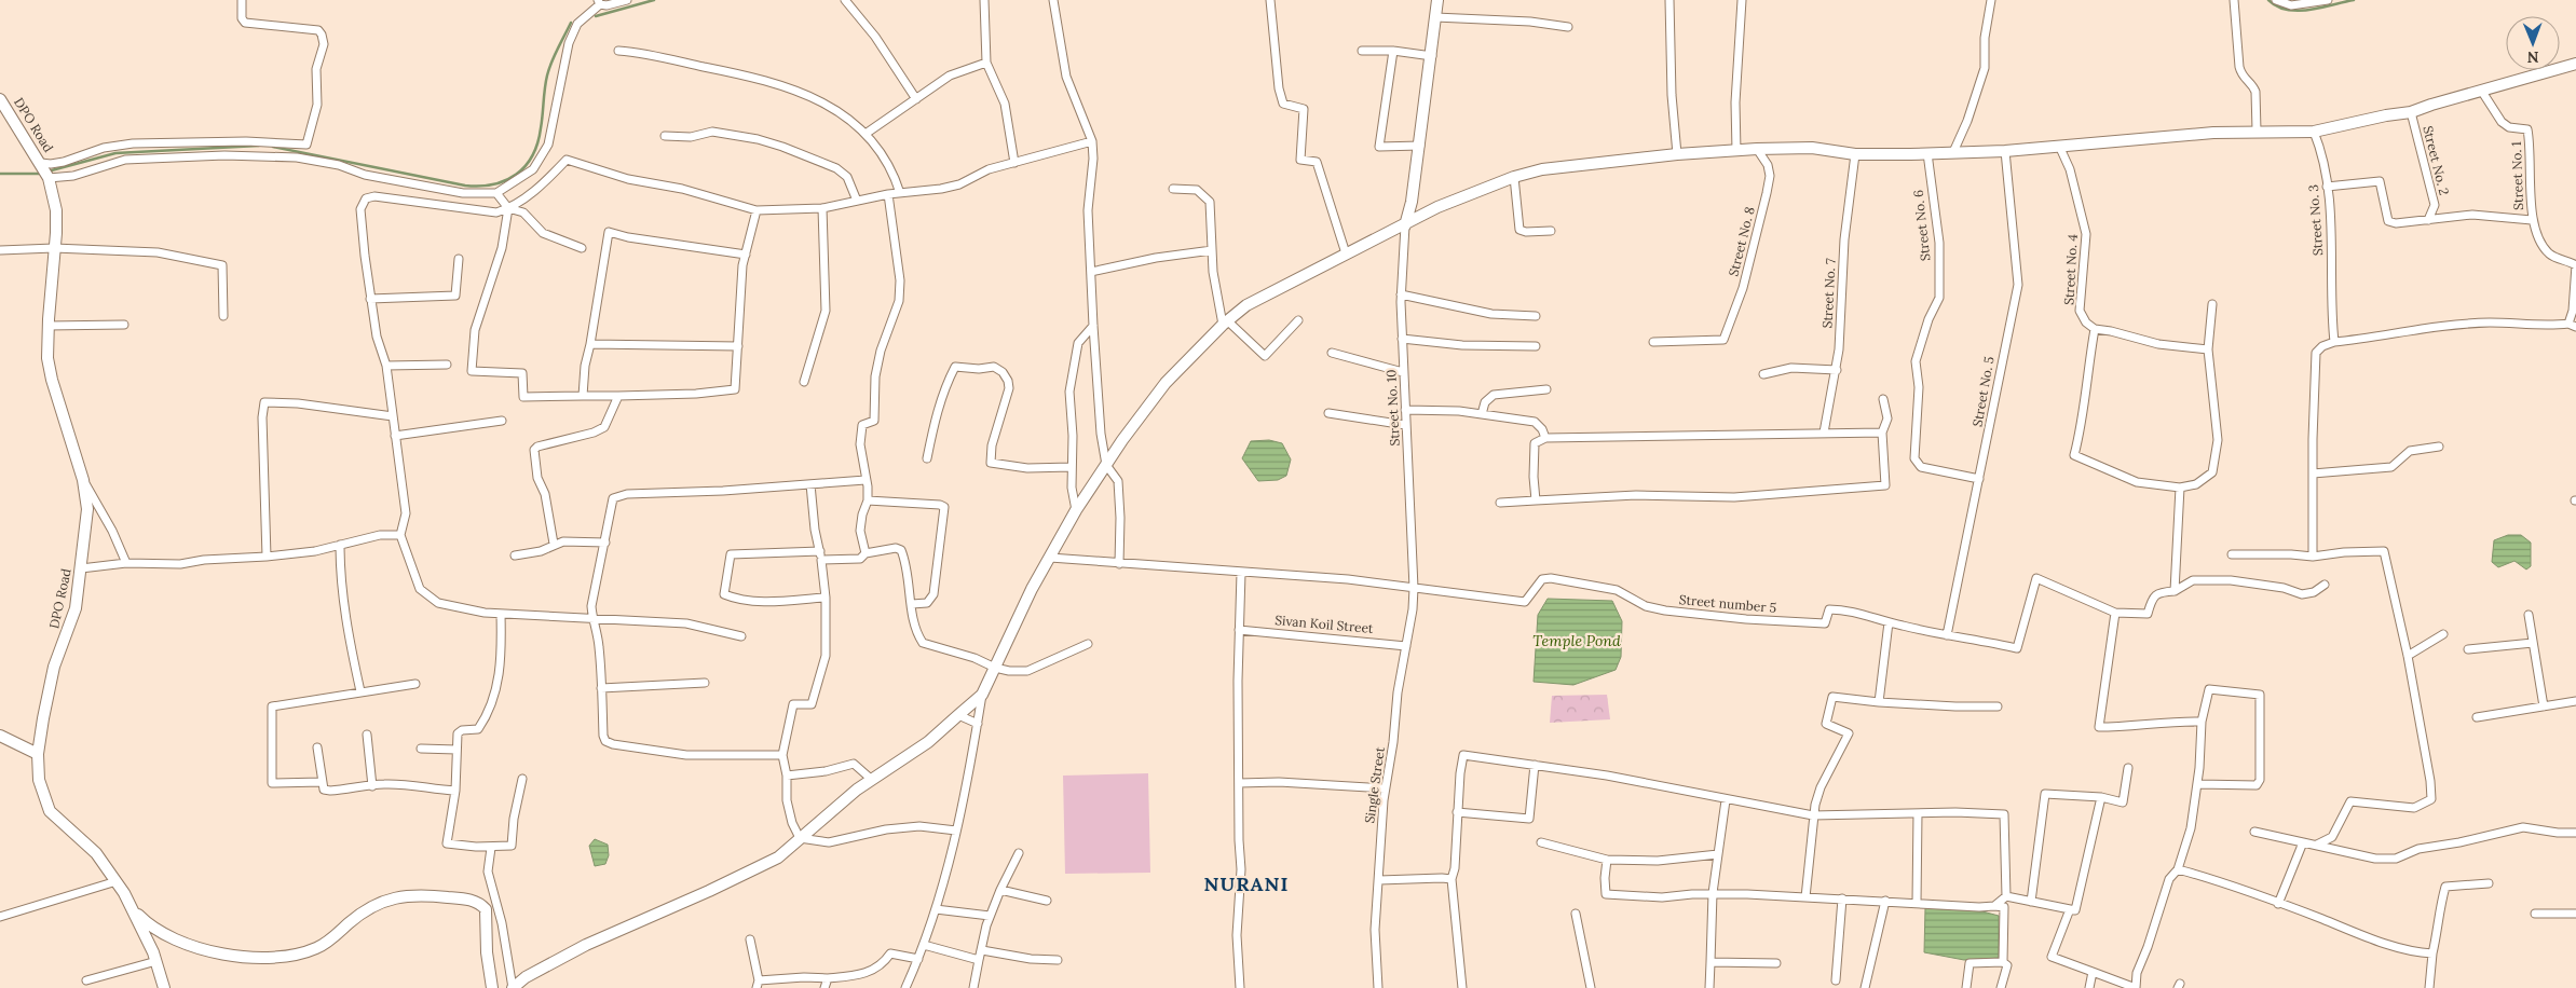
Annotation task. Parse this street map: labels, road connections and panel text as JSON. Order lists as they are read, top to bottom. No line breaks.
{"streets":{"street":["DPO Road","Street No. 2","Street No. 1","Street No. 3","Street No. 6","Street No. 8","Street No. 4","Street No. 7","Street No. 5","Street No. 10","Street number 5","Sivan Koil Street","Single Street"]},"crossings":[["Street No. 6","Street No. 5"],["Street No. 10","Street number 5"],["Street No. 10","Single Street"],["Street number 5","Single Street"],["Sivan Koil Street","Single Street"]],"districts":["NURANI"],"water":["Temple Pond"],"north":"bottom"}
